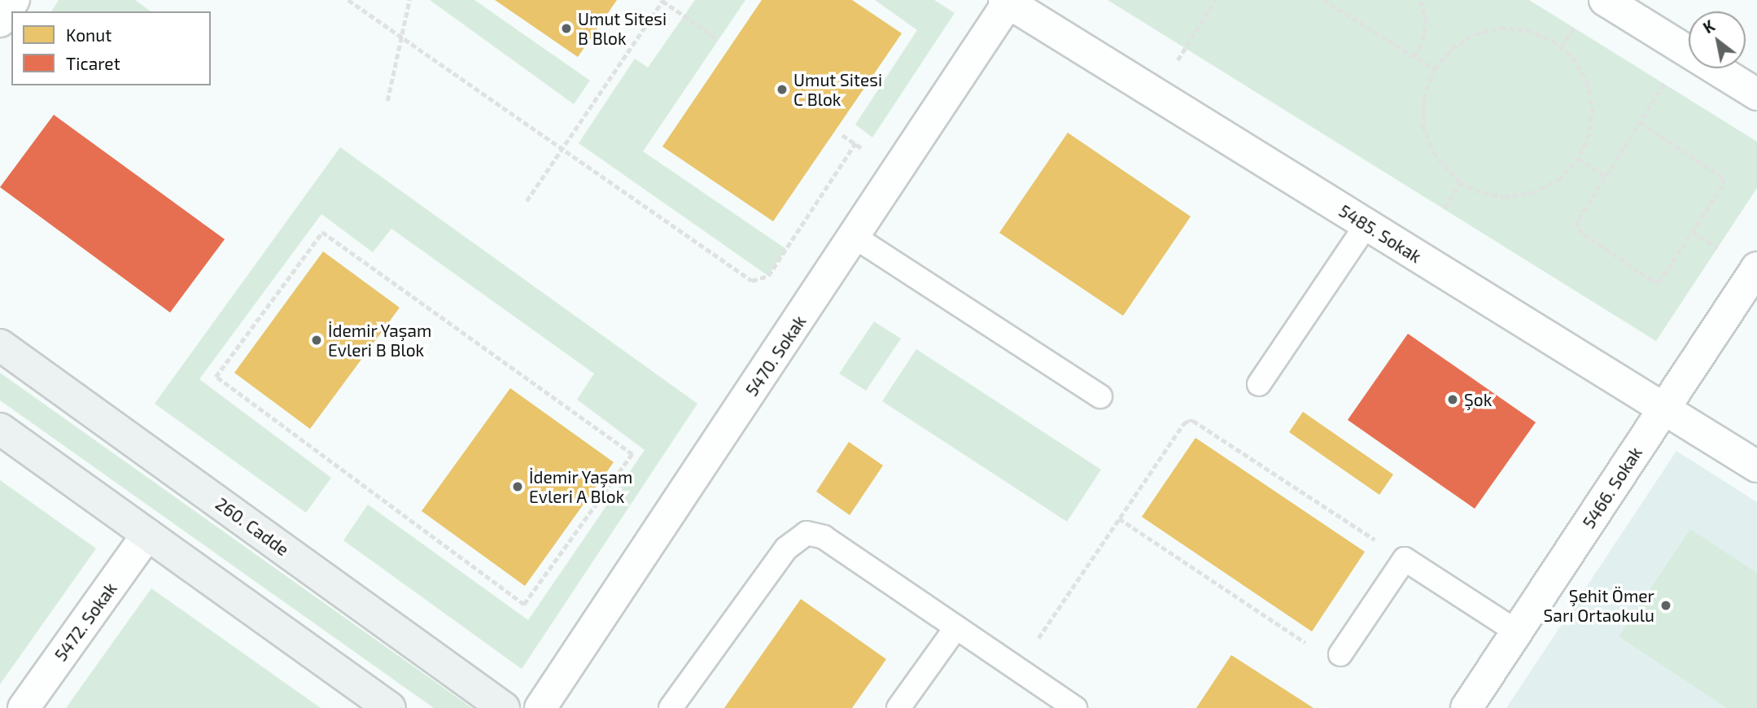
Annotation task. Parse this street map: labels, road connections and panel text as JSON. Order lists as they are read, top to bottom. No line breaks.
{"streets":{"street":["5485. Sokak","5470. Sokak","5466. Sokak","260. Cadde","5472. Sokak"]},"crossings":[["5485. Sokak","5470. Sokak"],["5485. Sokak","5466. Sokak"]],"places":["Umut Sitesi B Blok","Umut Sitesi C Blok","İdemir Yaşam Evleri B Blok","Şok","İdemir Yaşam Evleri A Blok","Şehit Ömer Sarı Ortaokulu"],"legend":["Konut","Ticaret"],"north":"top left"}
